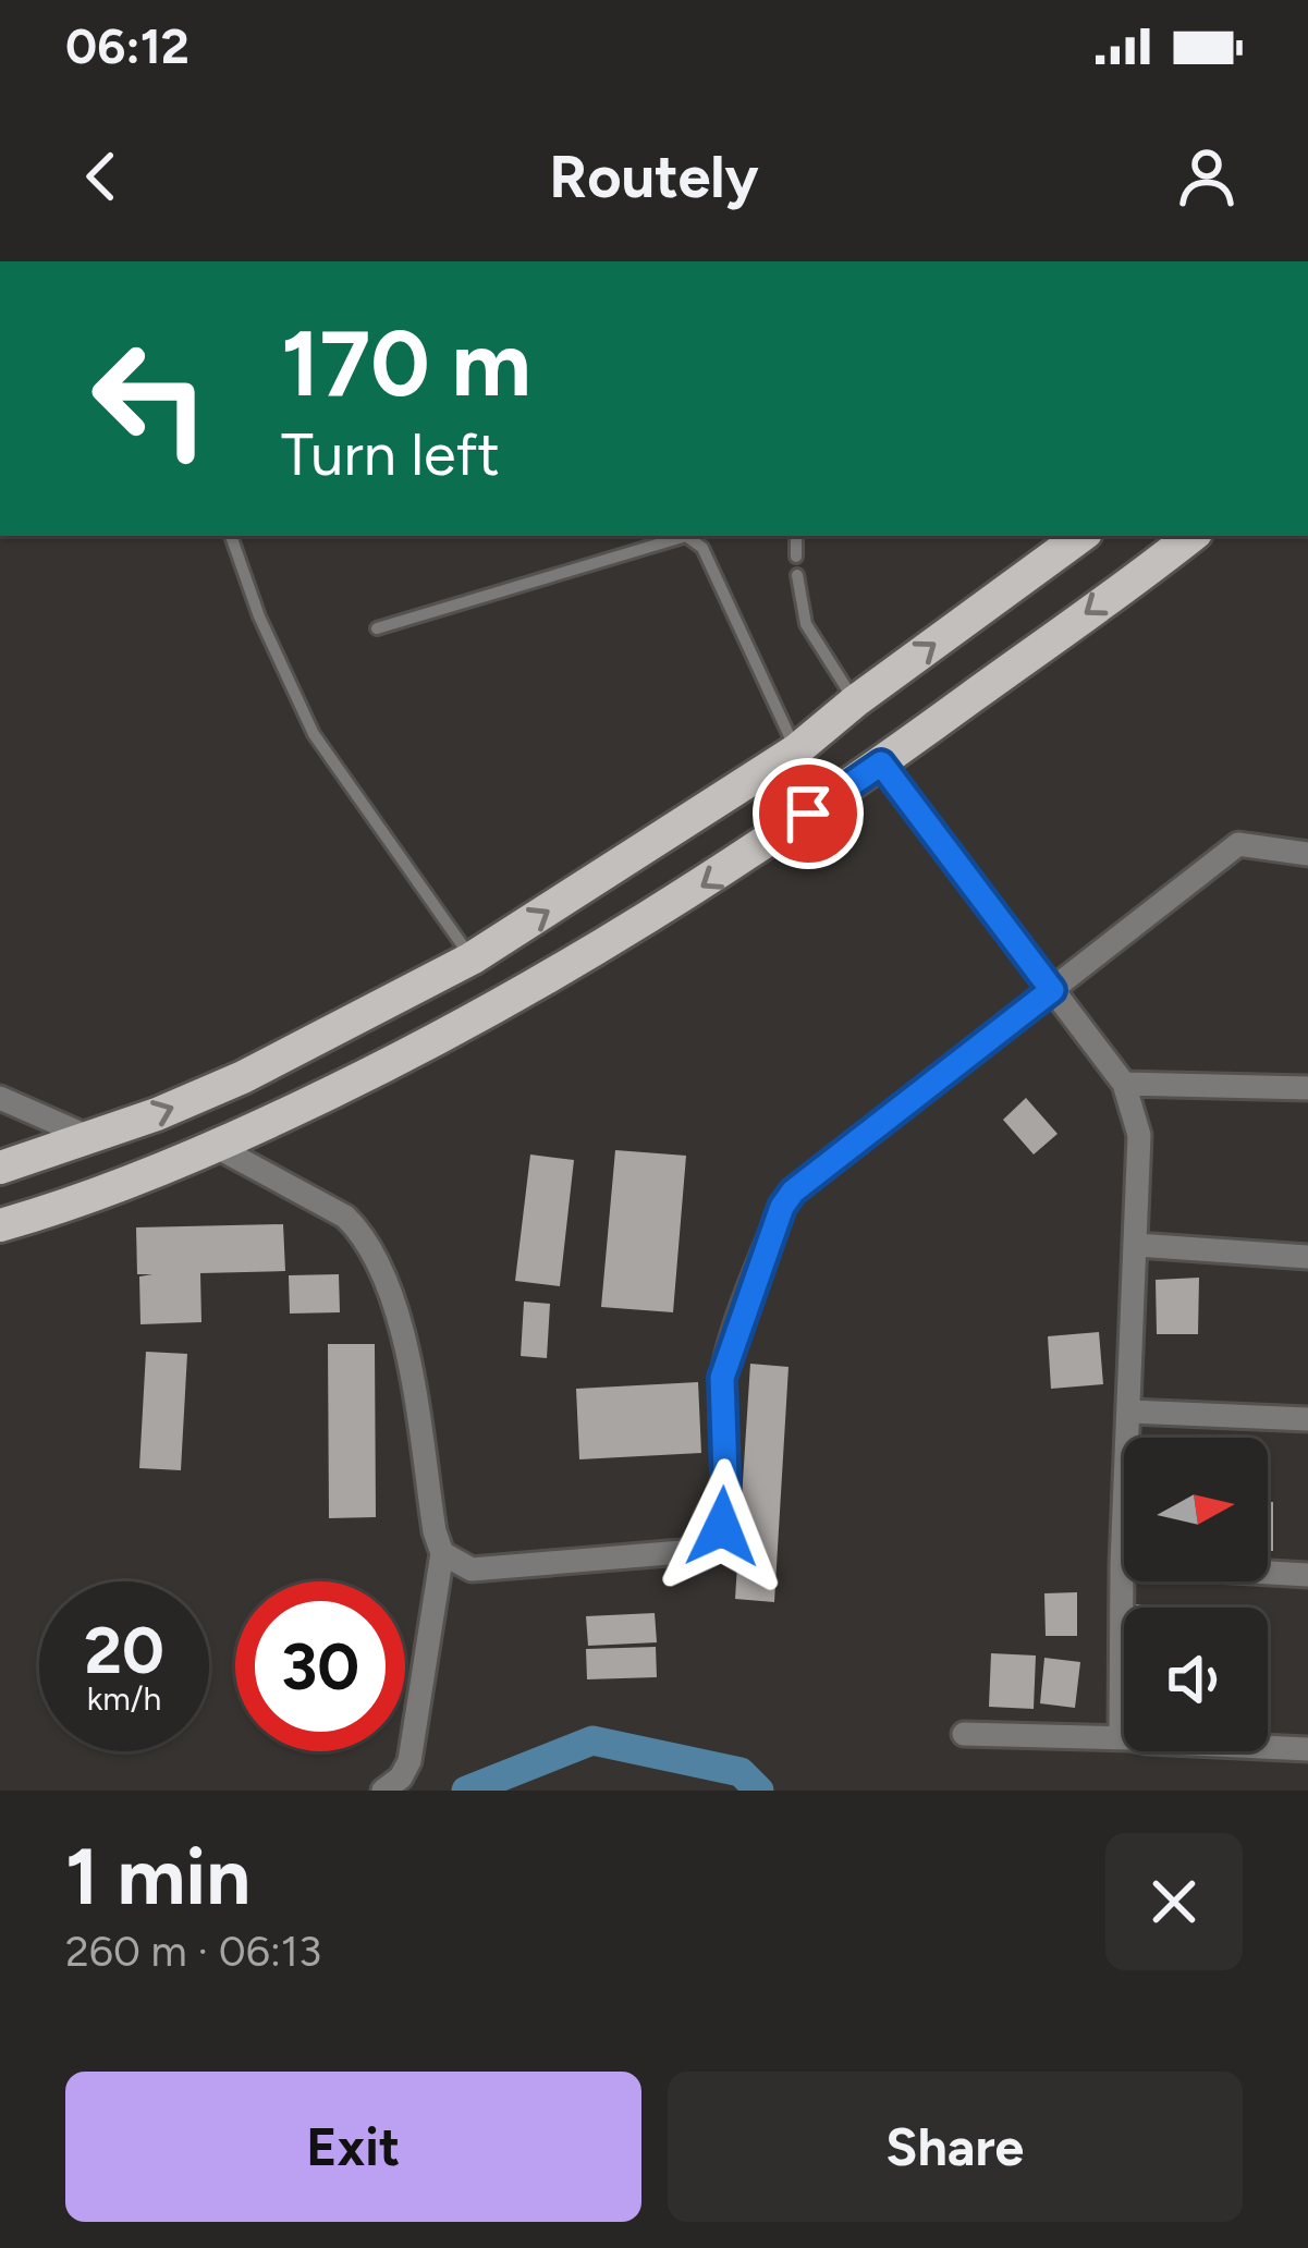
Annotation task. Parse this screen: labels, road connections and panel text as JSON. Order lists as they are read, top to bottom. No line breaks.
{"north":"right","page":{"status":"06:12","header":"Routely","turn":["170 m","Turn left"],"speed":"20 km/h","limit":"30","heading":["1 min","260 m · 06:13"],"buttons":["Exit","Share"]}}
